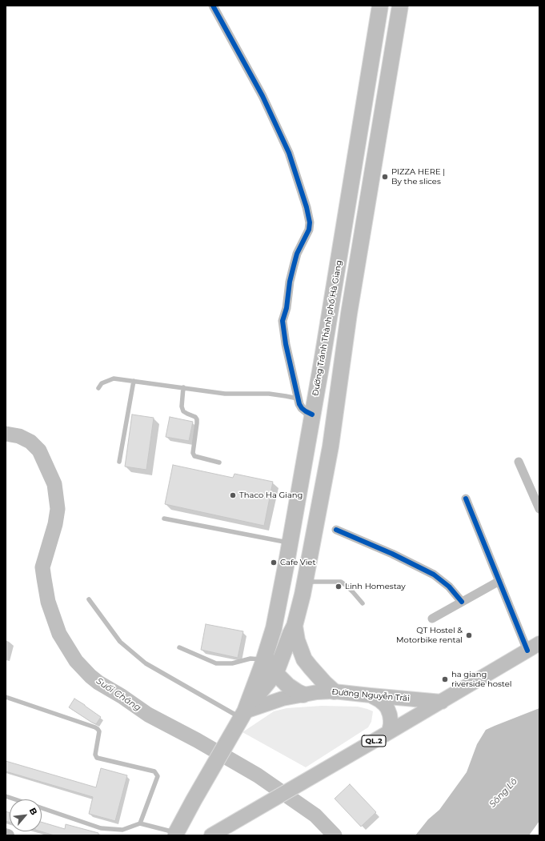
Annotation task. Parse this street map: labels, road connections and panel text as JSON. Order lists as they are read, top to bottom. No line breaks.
{"streets":{"highway":["Đường Tránh Thành phố Hà Giang"],"main road":["Đường Nguyễn Trãi","QL.2"]},"crossings":[["Đường Tránh Thành phố Hà Giang","Đường Nguyễn Trãi"],["Đường Nguyễn Trãi","QL.2"]],"water":["Suối Châng","Sông Lô"],"places":["PIZZA HERE | By the slices","Thaco Ha Giang","Cafe Viet","Linh Homestay","QT Hostel & Motorbike rental","ha giang riverside hostel"],"north":"top right"}
